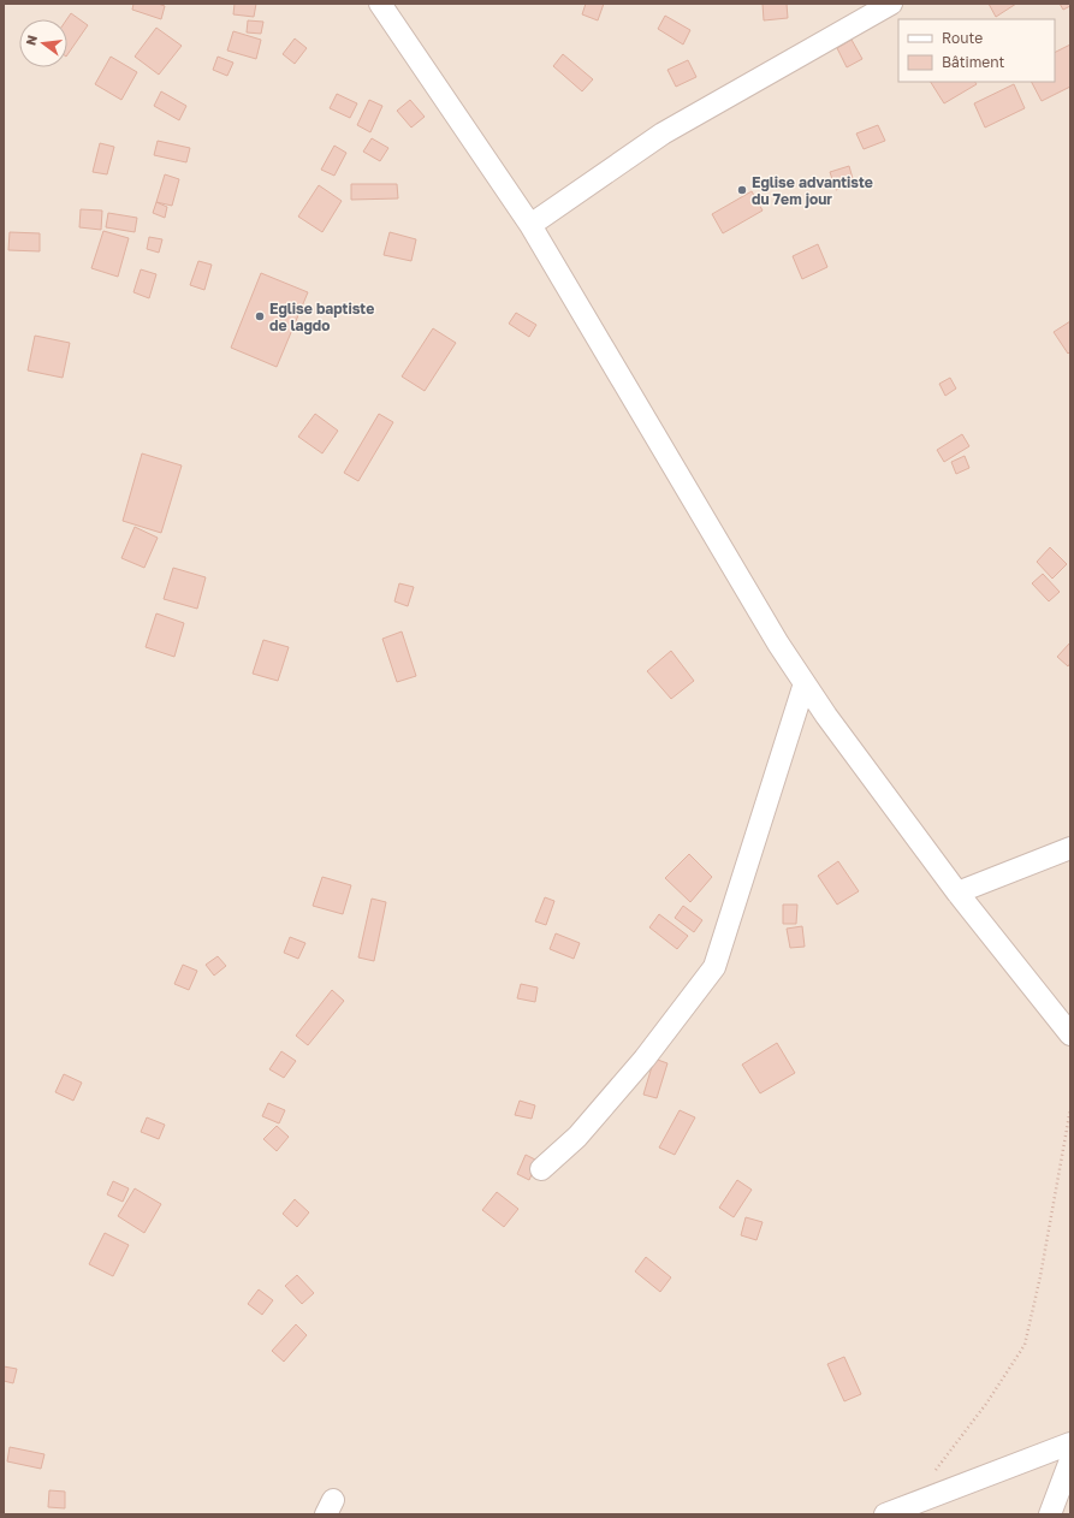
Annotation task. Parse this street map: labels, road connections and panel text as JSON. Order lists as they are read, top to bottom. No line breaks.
{"places":["Eglise advantiste du 7em jour","Eglise baptiste de lagdo"],"legend":["Route","Bâtiment"],"north":"left"}
